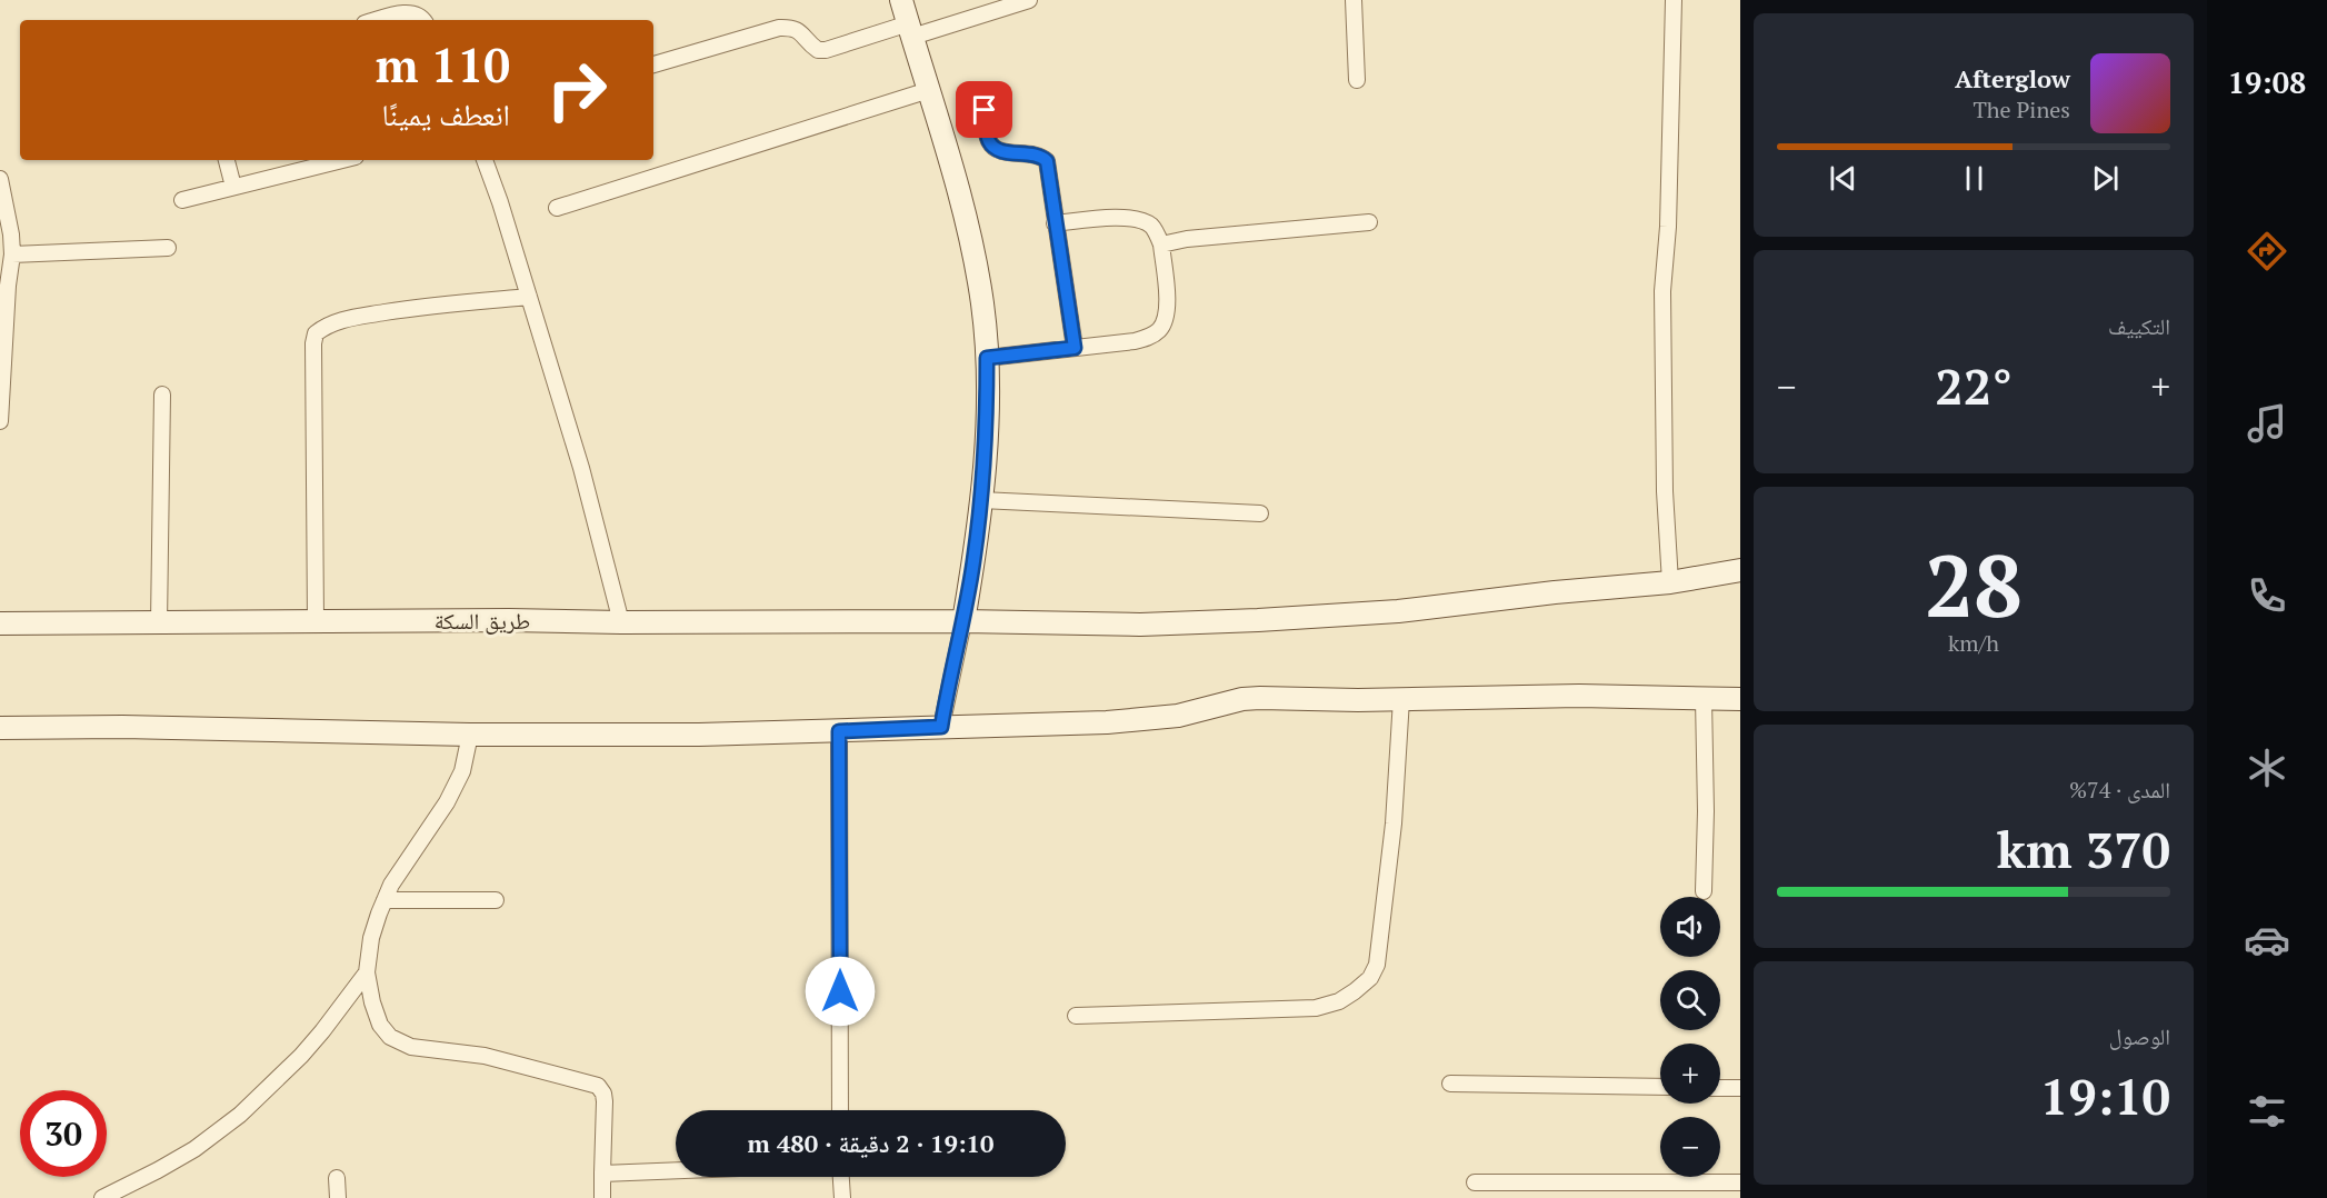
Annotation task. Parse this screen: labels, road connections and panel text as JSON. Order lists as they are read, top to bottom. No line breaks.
{"streets":{"main road":["طريق السكة"]},"page":{"tabs":"19:08","turn":["110 m","انعطف يمينًا"],"song":["Afterglow","The Pines"],"tile":["التكييف",["28","km/h"],["المدى · 74%","370 km"],["الوصول","19:10"]],"heat":["−","22°","+"],"map_buttons":["+","−"],"limit":"30","trip":"19:10 · 2 دقيقة · 480 m"}}
